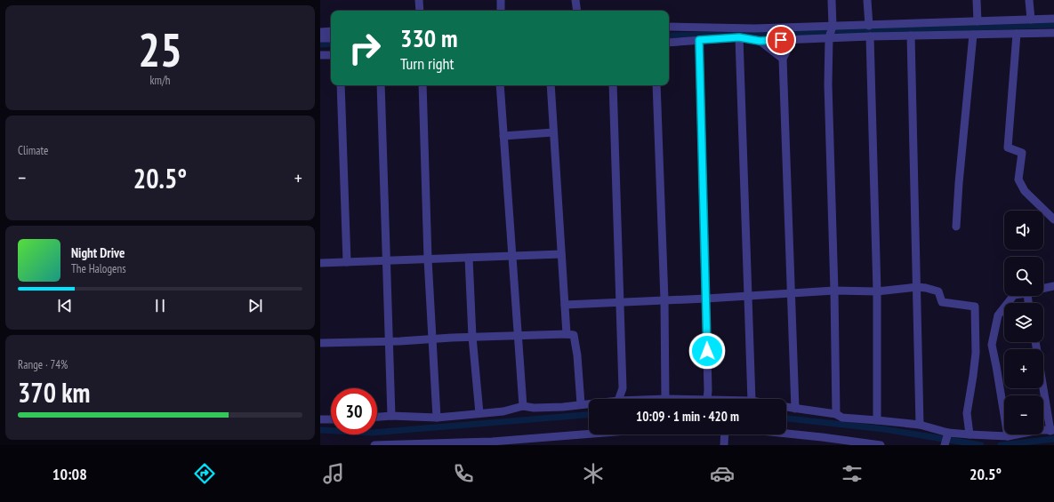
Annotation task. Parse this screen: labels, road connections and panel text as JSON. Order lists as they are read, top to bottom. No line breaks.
{"page":{"tile":[["25","km/h"],"Climate",["Range · 74%","370 km"]],"turn":["330 m","Turn right"],"heat":["−","20.5°","+"],"map_buttons":["+","−"],"song":["Night Drive","The Halogens"],"limit":"30","trip":"10:09 · 1 min · 420 m","tabs":["10:08","20.5°"]}}
